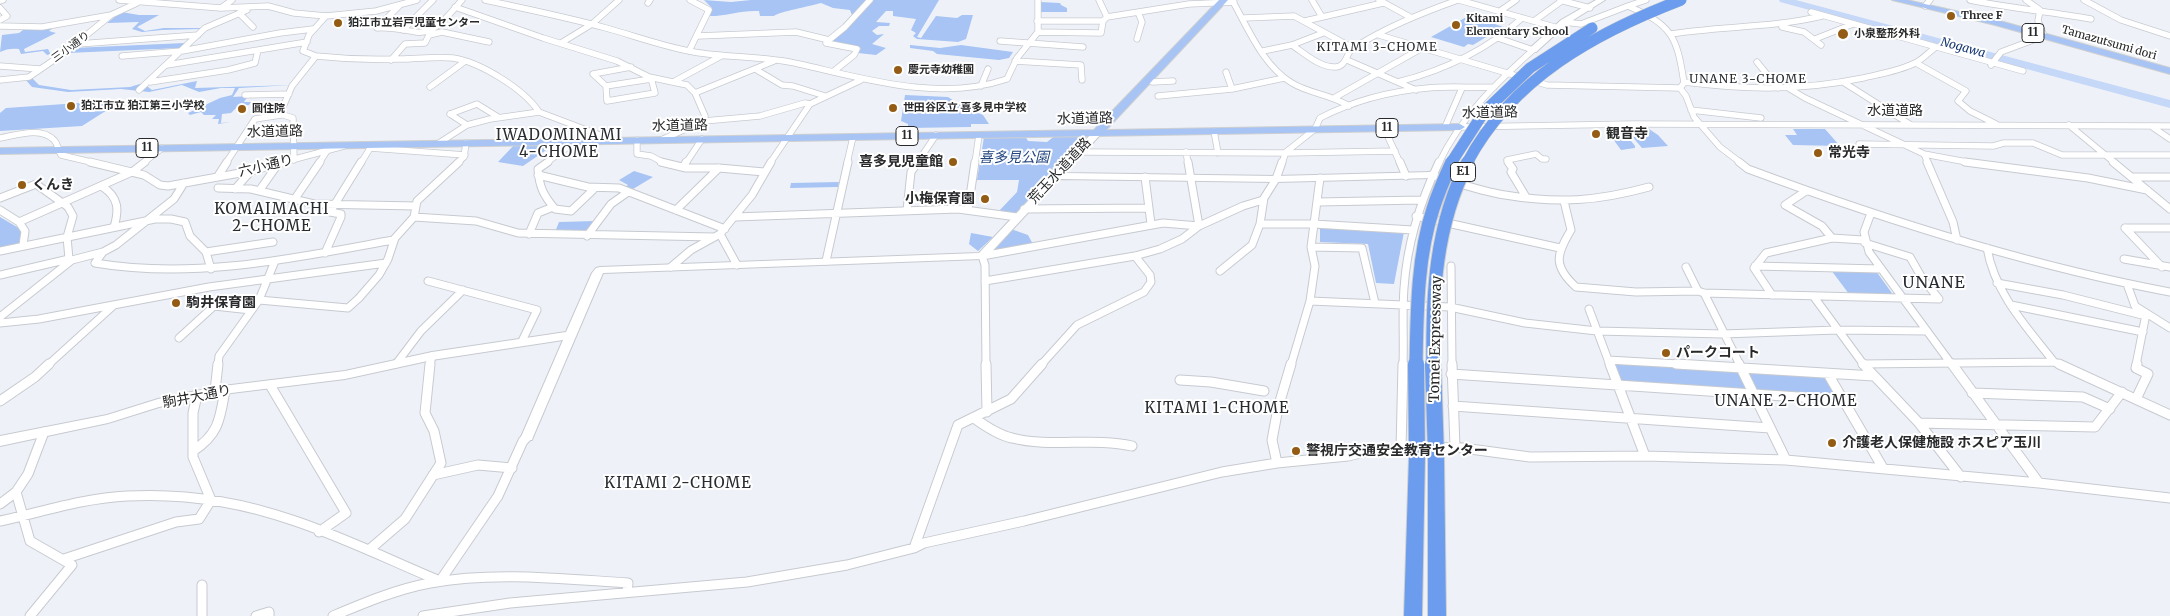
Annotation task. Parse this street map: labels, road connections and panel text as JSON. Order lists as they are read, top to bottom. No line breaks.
{"streets":{"highway":["E1","Tomei Expressway"],"main road":["11","Tamazutsumi dori","水道道路","荒玉水道道路"],"street":["三小通り","六小通り","駒井大通り"]},"crossings":[["水道道路","六小通り"],["水道道路","荒玉水道道路"]],"districts":["KITAMI 3-CHOME","UNANE 3-CHOME","IWADOMINAMI 4-CHOME","KOMAIMACHI 2-CHOME","UNANE","UNANE 2-CHOME","KITAMI 1-CHOME","KITAMI 2-CHOME"],"water":["Nogawa"],"parks":["喜多見公園"],"places":["Three F","狛江市立岩戸児童センター","Kitami Elementary School","小泉整形外科","慶元寺幼稚園","狛江市立 狛江第三小学校","世田谷区立 喜多見中学校","圓住院","観音寺","常光寺","喜多見児童館","くんき","小梅保育園","駒井保育園","パークコート","介護老人保健施設 ホスピア玉川","警視庁交通安全教育センター"]}
